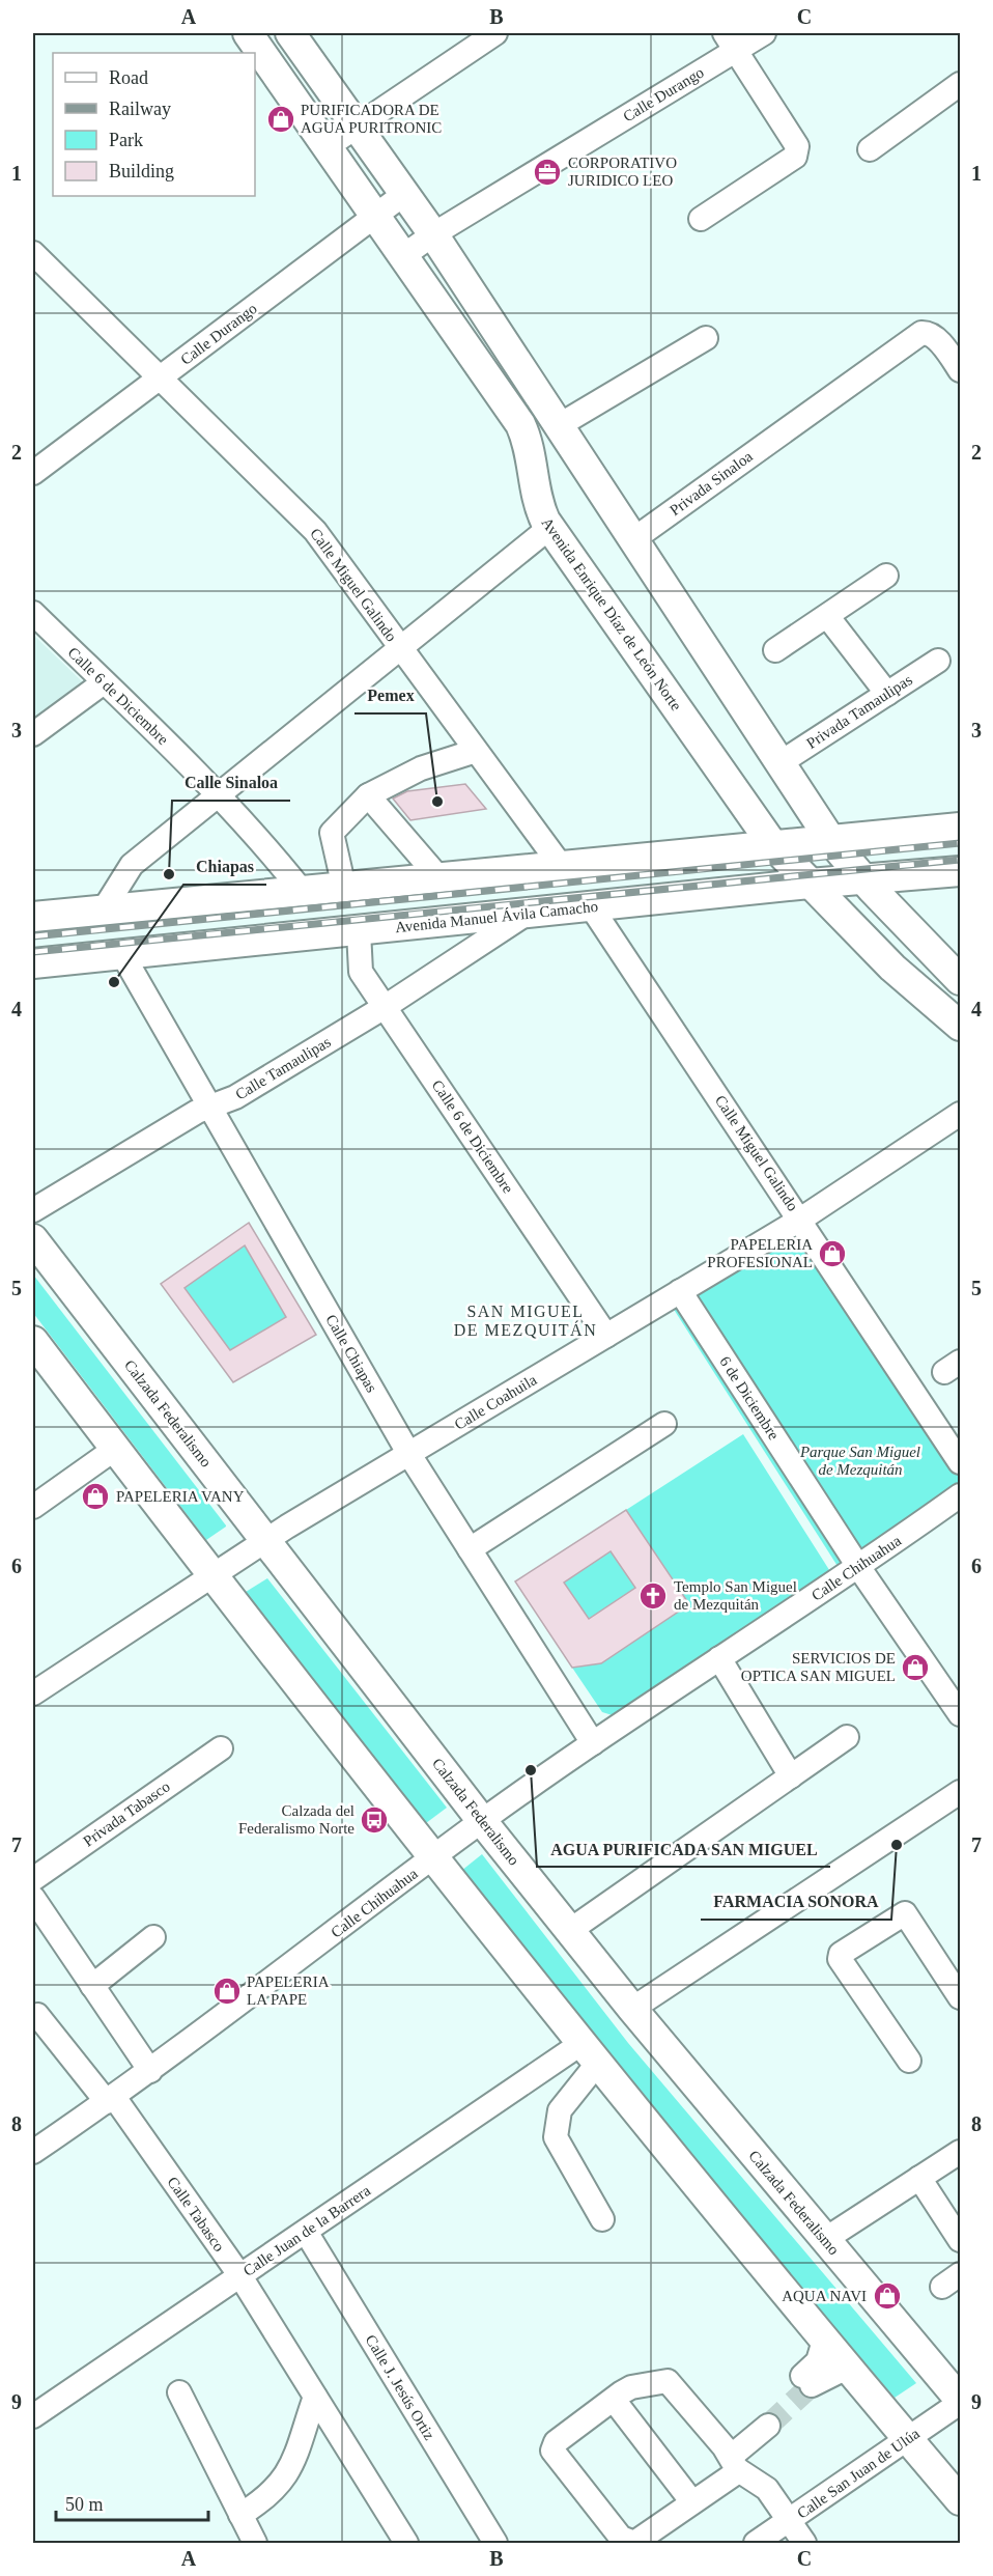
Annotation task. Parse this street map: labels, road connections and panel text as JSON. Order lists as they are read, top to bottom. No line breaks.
{"streets":{"main road":["Avenida Enrique Díaz de León Norte","Avenida Manuel Ávila Camacho","Calzada Federalismo"],"street":["Calle Durango","Privada Sinaloa","Calle Miguel Galindo","Calle 6 de Diciembre","Privada Tamaulipas","Calle Tamaulipas","Calle Chiapas","6 de Diciembre","Calle Coahuila","Calle Chihuahua","Privada Tabasco","Calle Tabasco","Calle Juan de la Barrera","Calle J. Jesús Ortiz","Calle San Juan de Ulúa"]},"crossings":[["Calle Durango","Calle Miguel Galindo"],["Calle Durango","Avenida Enrique Díaz de León Norte"],["Calle Miguel Galindo","Avenida Manuel Ávila Camacho"],["Calle Miguel Galindo","Calle Coahuila"],["Avenida Enrique Díaz de León Norte","Avenida Manuel Ávila Camacho"],["Calle 6 de Diciembre","Avenida Manuel Ávila Camacho"],["Calle 6 de Diciembre","Calle Tamaulipas"],["Calle 6 de Diciembre","Calle Coahuila"],["Avenida Manuel Ávila Camacho","Calle Tamaulipas"],["Avenida Manuel Ávila Camacho","Calle Chiapas"],["Calle Tamaulipas","Calle Chiapas"],["Calle Chiapas","Calle Coahuila"],["Calle Chiapas","Calle Chihuahua"],["6 de Diciembre","Calle Coahuila"],["6 de Diciembre","Calle Chihuahua"],["Calle Coahuila","Calzada Federalismo"],["Calzada Federalismo","Calle Chihuahua"],["Calzada Federalismo","Calle San Juan de Ulúa"],["Calle Chihuahua","Calle Tabasco"],["Calle Tabasco","Calle Juan de la Barrera"],["Calle Juan de la Barrera","Calle J. Jesús Ortiz"]],"districts":["SAN MIGUEL DE MEZQUITÁN"],"parks":["Parque San Miguel de Mezquitán"],"places":{"shop":["PURIFICADORA DE AGUA PURITRONIC","PAPELERIA PROFESIONAL","PAPELERIA VANY","SERVICIOS DE OPTICA SAN MIGUEL","PAPELERIA LA PAPE","AQUA NAVI"],"office":["CORPORATIVO JURIDICO LEO"],"other":["Pemex","Calle Sinaloa","Chiapas","AGUA PURIFICADA SAN MIGUEL","FARMACIA SONORA"],"church":["Templo San Miguel de Mezquitán"],"bus stop":["Calzada del Federalismo Norte"]},"legend":["Road","Railway","Park","Building"],"scale_bar":"50 m","grid":{"columns":["A","B","C"],"rows":["1","2","3","4","5","6","7","8","9"]}}
